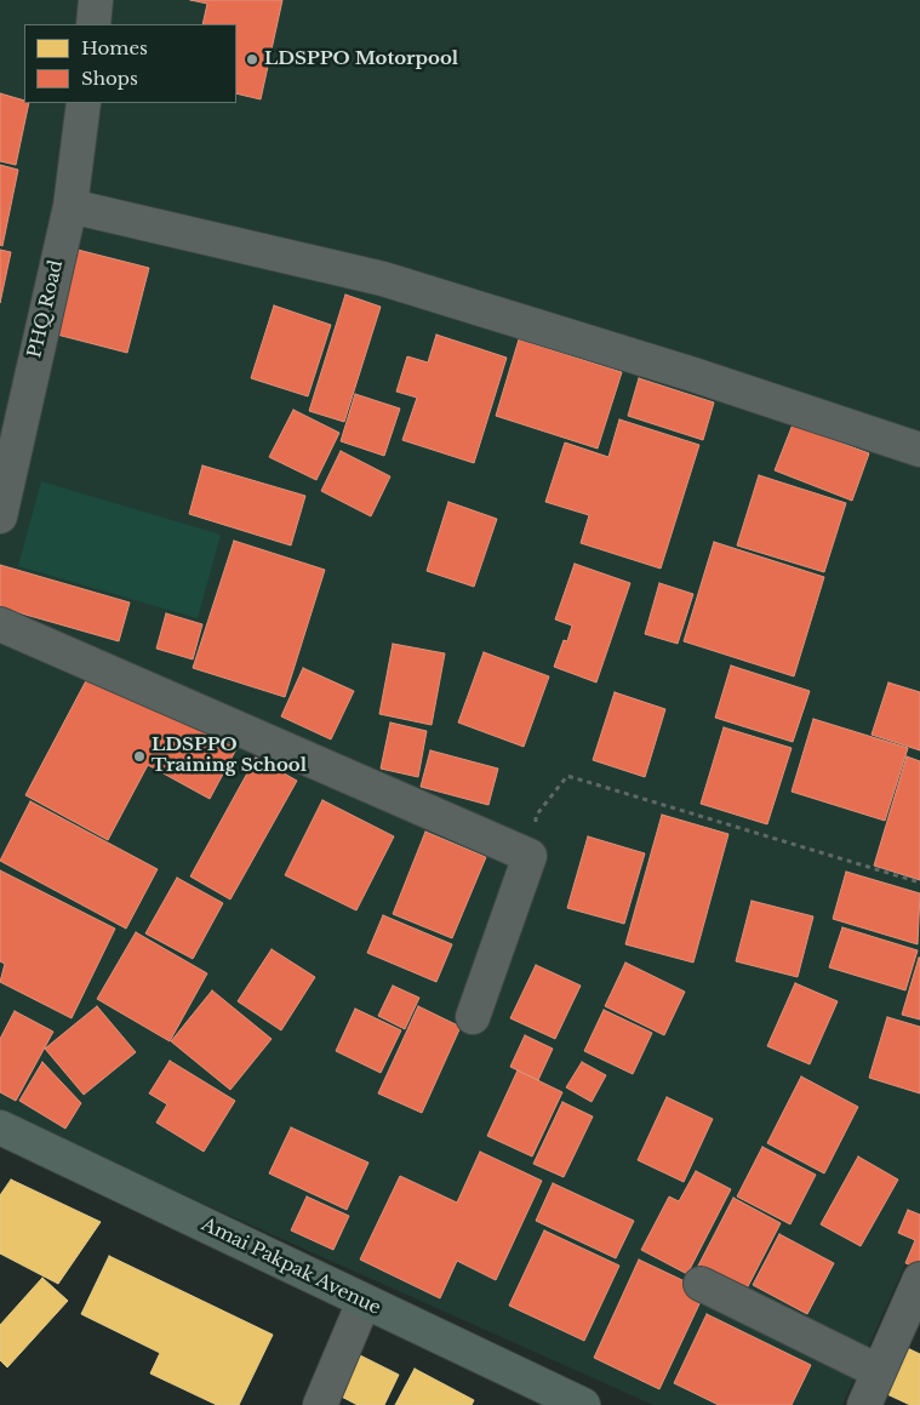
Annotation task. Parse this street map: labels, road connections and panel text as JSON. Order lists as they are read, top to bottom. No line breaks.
{"streets":{"highway":["Amai Pakpak Avenue"],"street":["PHQ Road"]},"places":["LDSPPO Motorpool","LDSPPO Training School"],"legend":["Homes","Shops"]}
